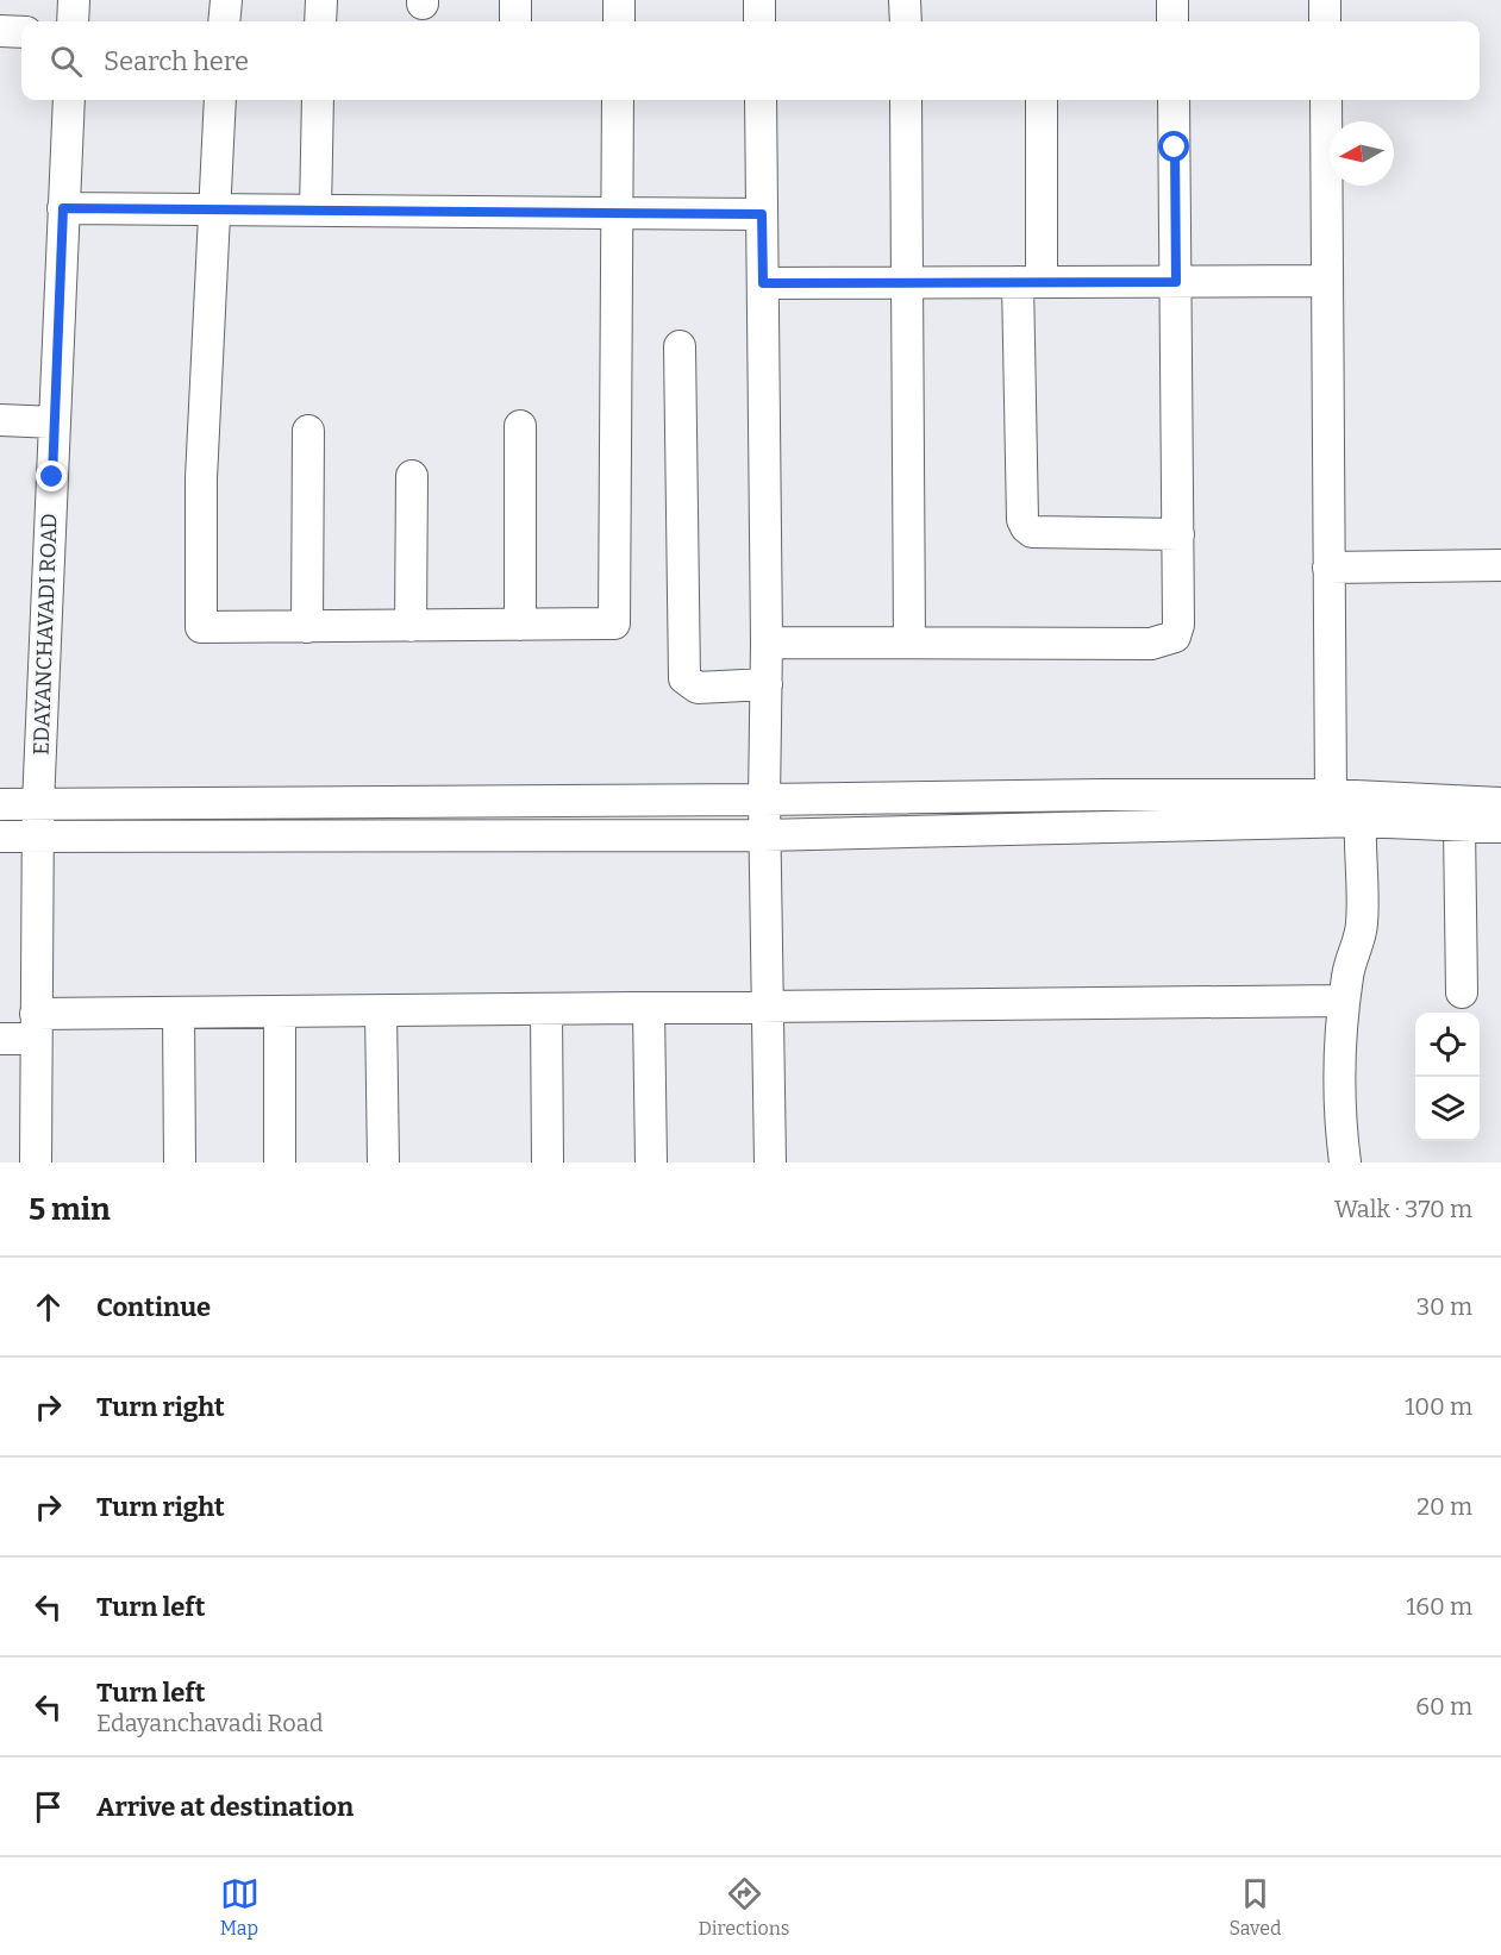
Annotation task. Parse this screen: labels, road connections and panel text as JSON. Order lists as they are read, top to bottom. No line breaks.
{"streets":{"street":["EDAYANCHAVADI ROAD"]},"north":"left","page":{"search":"Search here","heading":["5 min","Walk · 370 m"],"list":[["Continue","30 m"],["Turn right","100 m"],["Turn right","20 m"],["Turn left","160 m"],["Turn left","Edayanchavadi Road","60 m"],"Arrive at destination"],"nav":["Map","Directions","Saved"]}}
